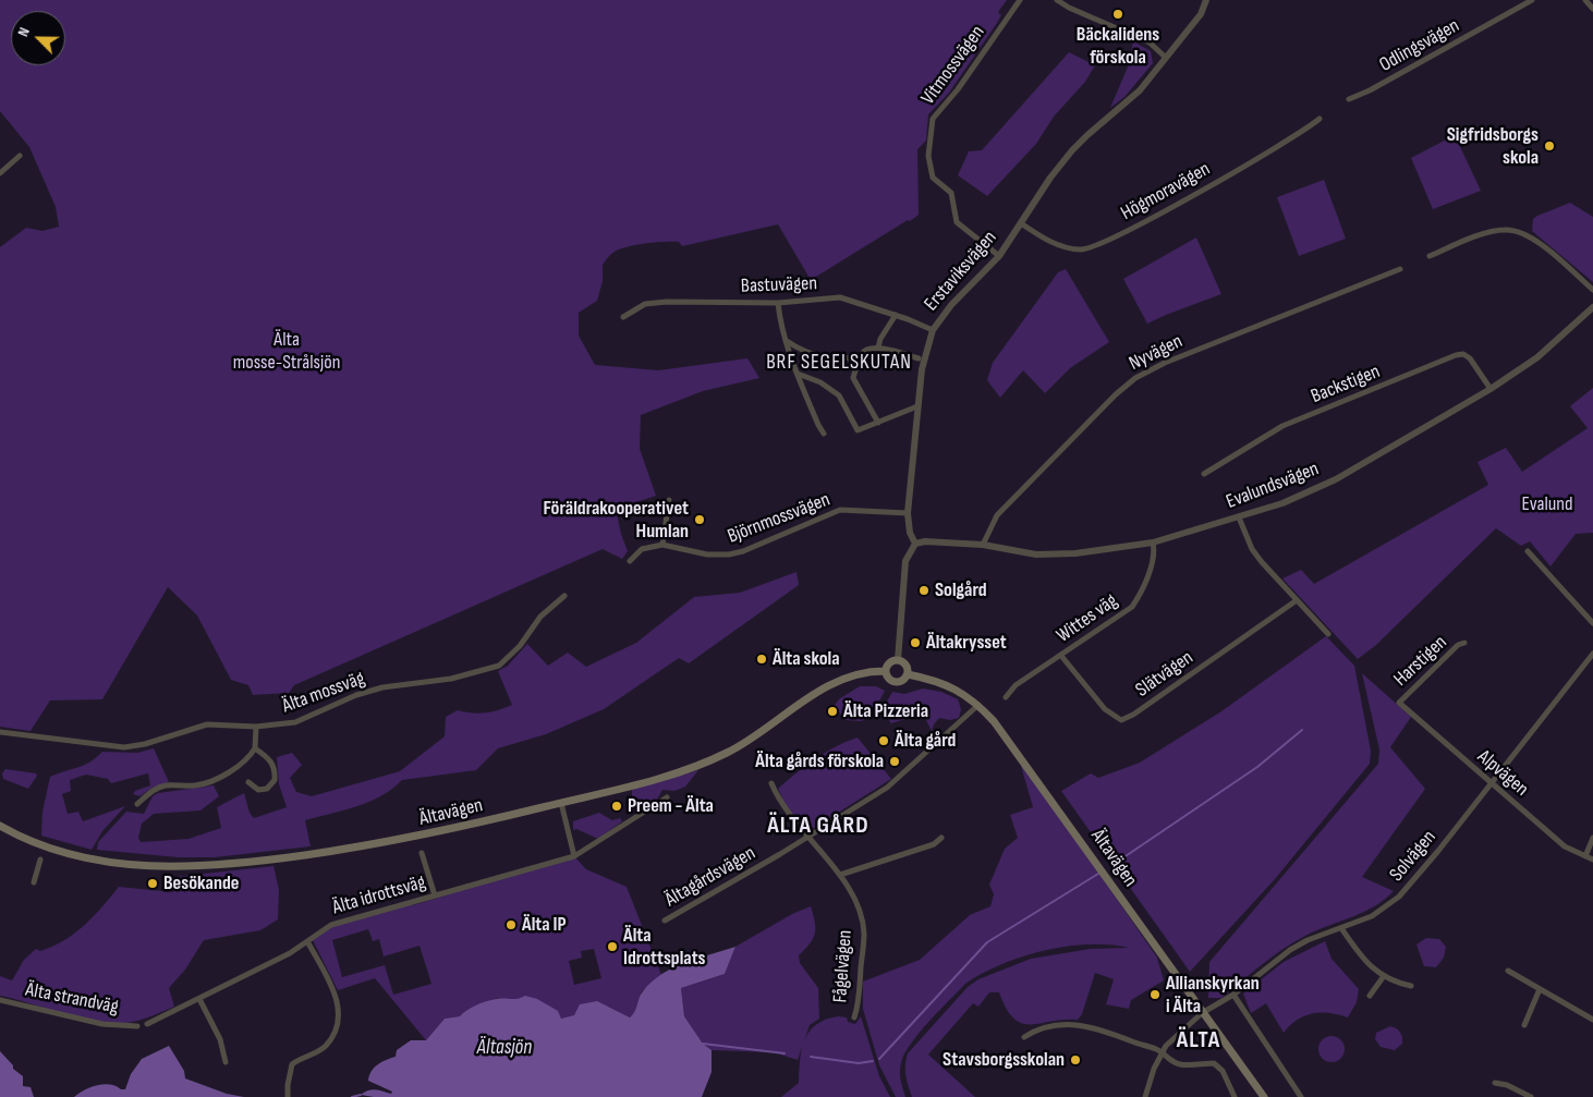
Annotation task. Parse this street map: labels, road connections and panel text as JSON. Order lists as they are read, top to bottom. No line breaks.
{"streets":{"main road":["Ältavägen"],"street":["Odlingsvägen","Vitmossvägen","Högmoravägen","Erstaviksvägen","Bastuvägen","Nyvägen","Backstigen","Evalundsvägen","Björnmossvägen","Wittes väg","Harstigen","Slätvägen","Älta mossväg","Alpvägen","Solvägen","Ältagårdsvägen","Älta idrottsväg","Fågelvägen","Älta strandväg"]},"crossings":[["Vitmossvägen","Erstaviksvägen"],["Högmoravägen","Erstaviksvägen"],["Erstaviksvägen","Bastuvägen"],["Erstaviksvägen","Evalundsvägen"],["Erstaviksvägen","Björnmossvägen"],["Nyvägen","Evalundsvägen"],["Backstigen","Evalundsvägen"],["Evalundsvägen","Wittes väg"],["Wittes väg","Slätvägen"],["Harstigen","Alpvägen"],["Alpvägen","Solvägen"],["Ältavägen","Solvägen"],["Ältavägen","Ältagårdsvägen"],["Ältagårdsvägen","Fågelvägen"]],"districts":["BRF SEGELSKUTAN","ÄLTA GÅRD","ÄLTA"],"water":["Ältasjön"],"parks":["Älta mosse-Strålsjön","Evalund"],"places":["Bäckalidens förskola","Sigfridsborgs skola","Föräldrakooperativet Humlan","Solgård","Ältakrysset","Älta skola","Älta Pizzeria","Älta gård","Älta gårds förskola","Preem - Älta","Besökande","Älta IP","Älta Idrottsplats","Allianskyrkan i Älta","Stavsborgsskolan"],"north":"top left"}
